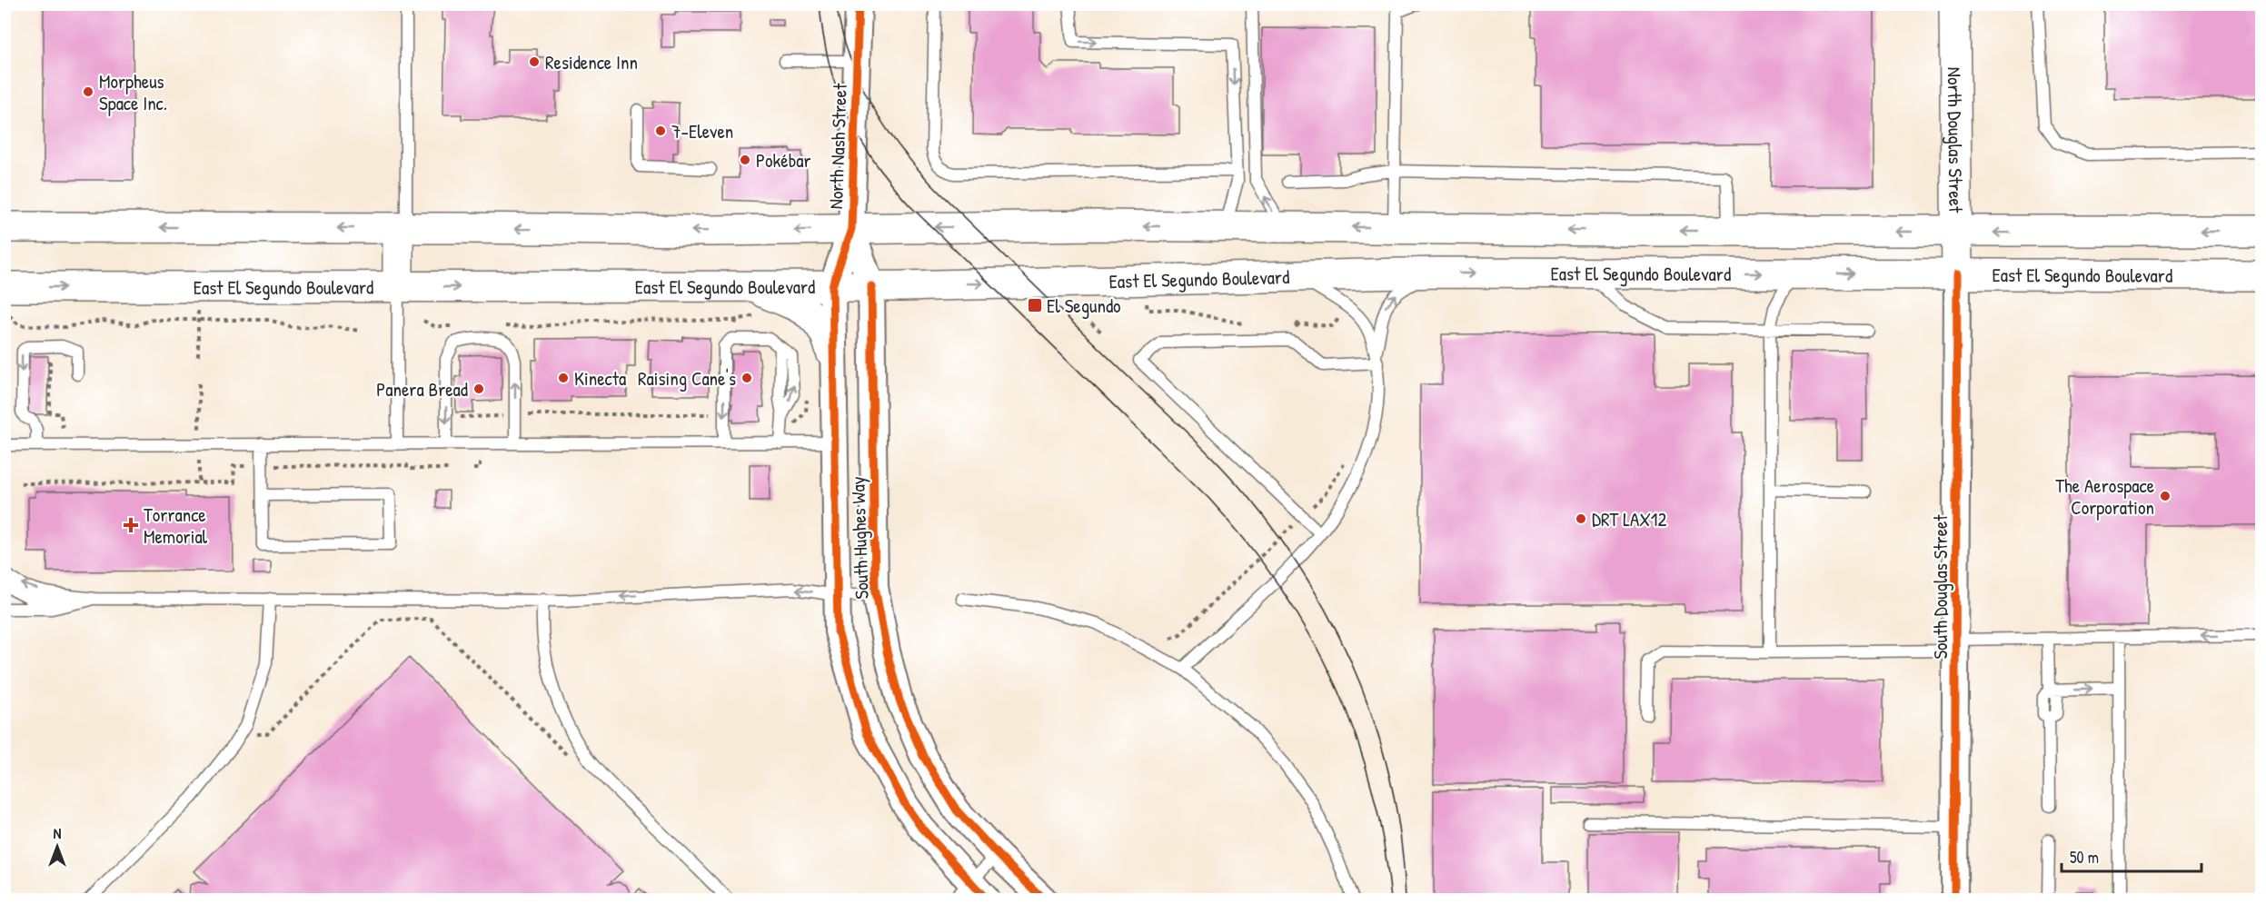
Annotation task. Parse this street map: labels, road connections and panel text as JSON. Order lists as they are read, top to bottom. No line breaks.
{"streets":{"main road":["North Douglas Street","East El Segundo Boulevard"],"street":["North Nash Street","South Hughes Way","South Douglas Street"]},"crossings":[["North Douglas Street","East El Segundo Boulevard"],["North Douglas Street","South Douglas Street"],["North Nash Street","East El Segundo Boulevard"],["North Nash Street","South Hughes Way"],["East El Segundo Boulevard","South Hughes Way"],["East El Segundo Boulevard","South Douglas Street"]],"places":{"other":["Residence Inn","Morpheus Space Inc.","7-Eleven","Pokébar","Kinecta","Raising Cane's","Panera Bread","The Aerospace Corporation","DRT LAX12"],"transit":["El Segundo"],"health":["Torrance Memorial"]},"scale_bar":"50 m","north":"top"}
